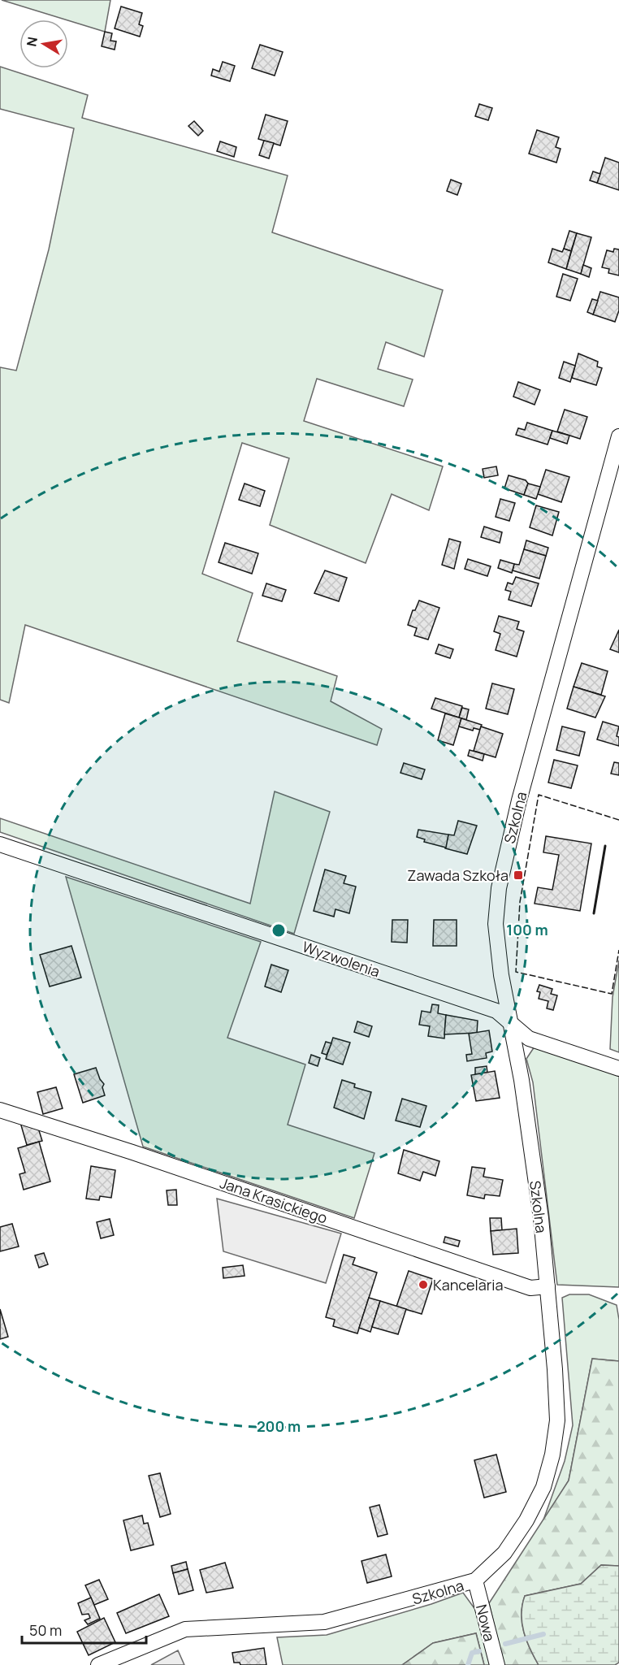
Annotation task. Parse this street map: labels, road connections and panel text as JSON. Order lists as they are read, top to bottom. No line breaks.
{"streets":{"street":["Szkolna","Wyzwolenia","Jana Krasickiego","Nowa"]},"crossings":[["Szkolna","Wyzwolenia"],["Szkolna","Jana Krasickiego"],["Szkolna","Nowa"]],"places":{"transit":["Zawada Szkoła"],"other":["Kancelaria"]},"scale_bar":"50 m","north":"left","rings":["100 m","200 m"]}
